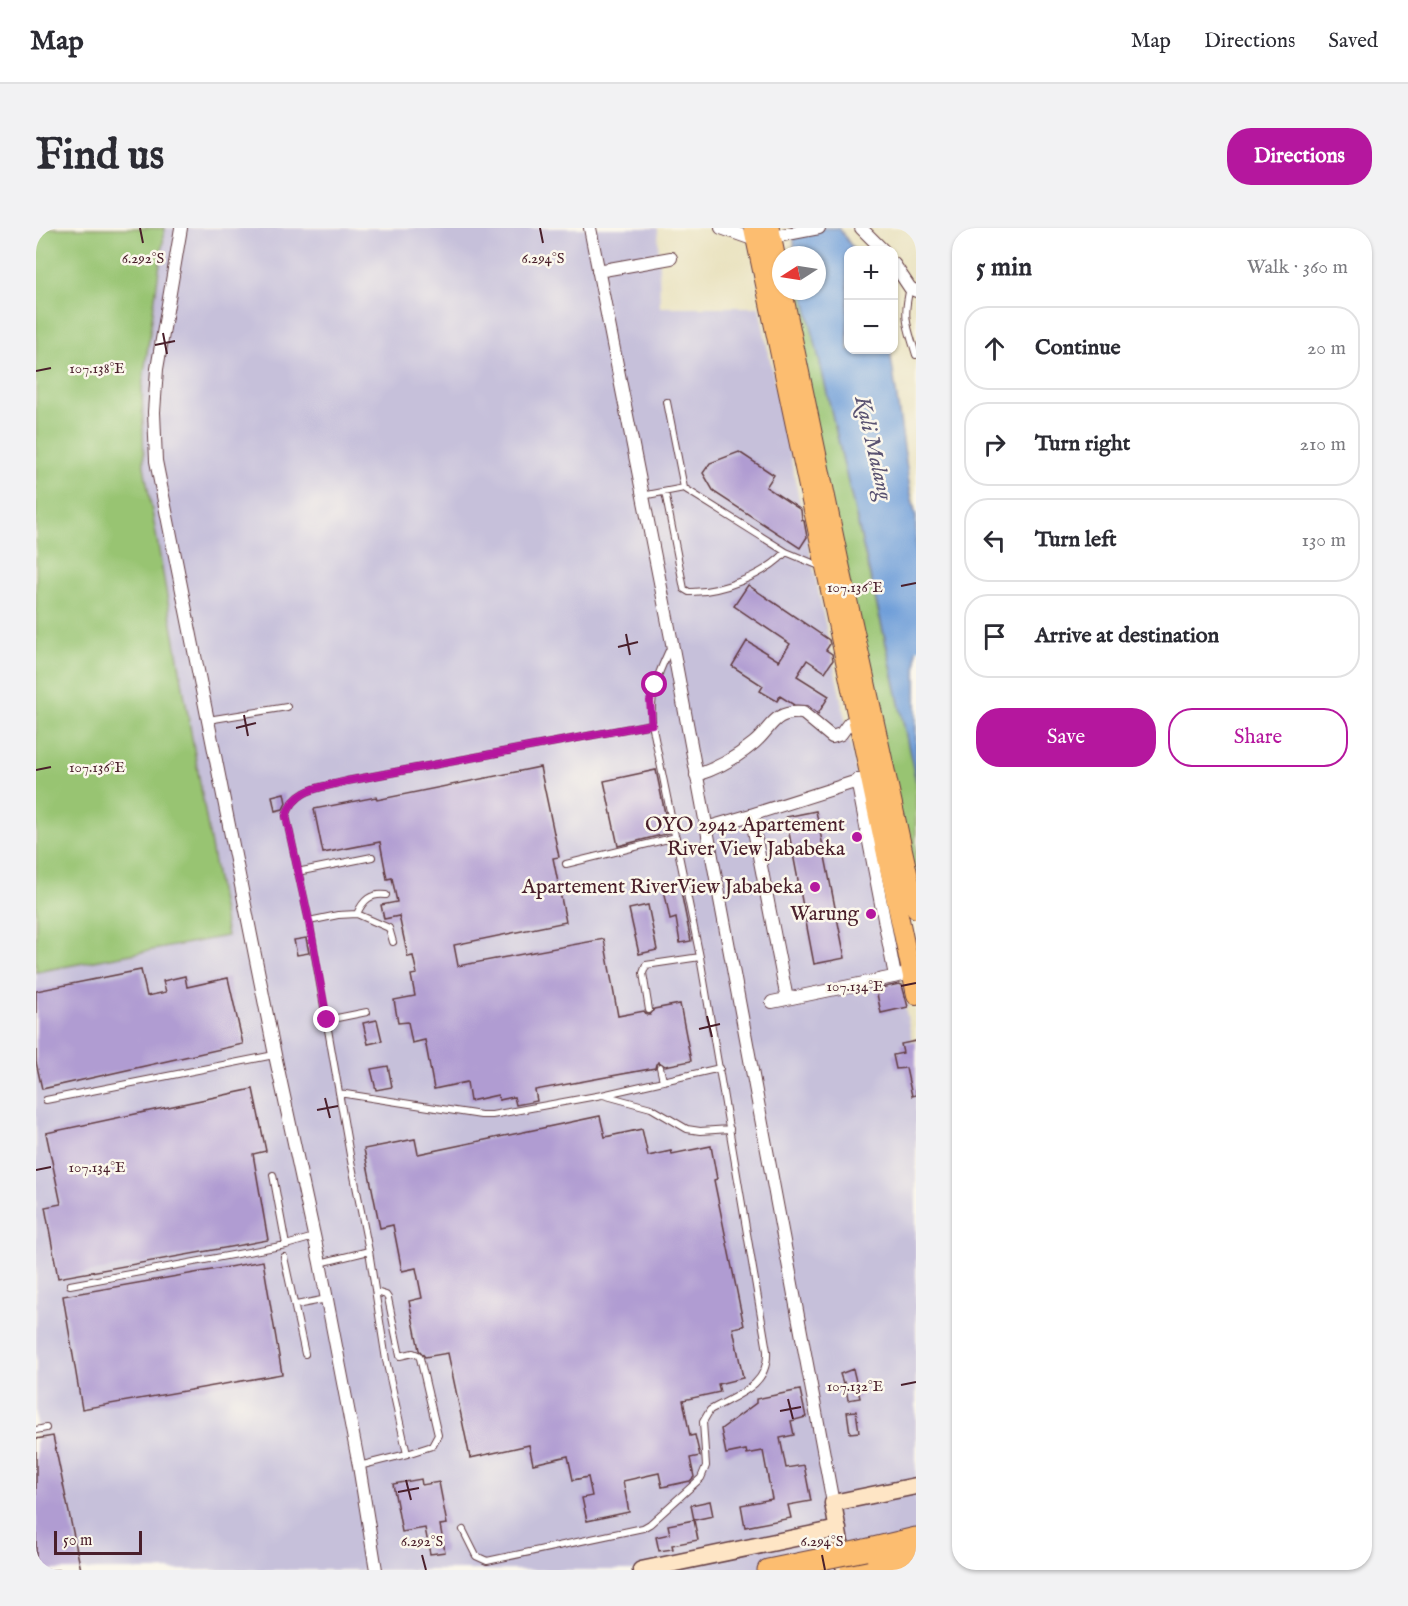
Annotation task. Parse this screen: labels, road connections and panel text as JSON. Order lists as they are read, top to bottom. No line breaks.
{"water":["Kali Malang"],"places":["OYO 2942 Apartement River View Jababeka","Apartement RiverView Jababeka","Warung"],"scale_bar":"50 m","north":"left","page":{"header":"Map","nav":["Map","Directions","Saved"],"buttons":["Directions",["Save","Share"]],"title":"Find us","heading":["5 min","Walk · 360 m"],"map_buttons":["+","−"],"list":[["Continue","20 m"],["Turn right","210 m"],["Turn left","130 m"],"Arrive at destination"],"scale":"50 m"},"coordinates":["6.292°S","6.294°S","107.138°E","107.136°E","107.134°E","107.132°E"]}
